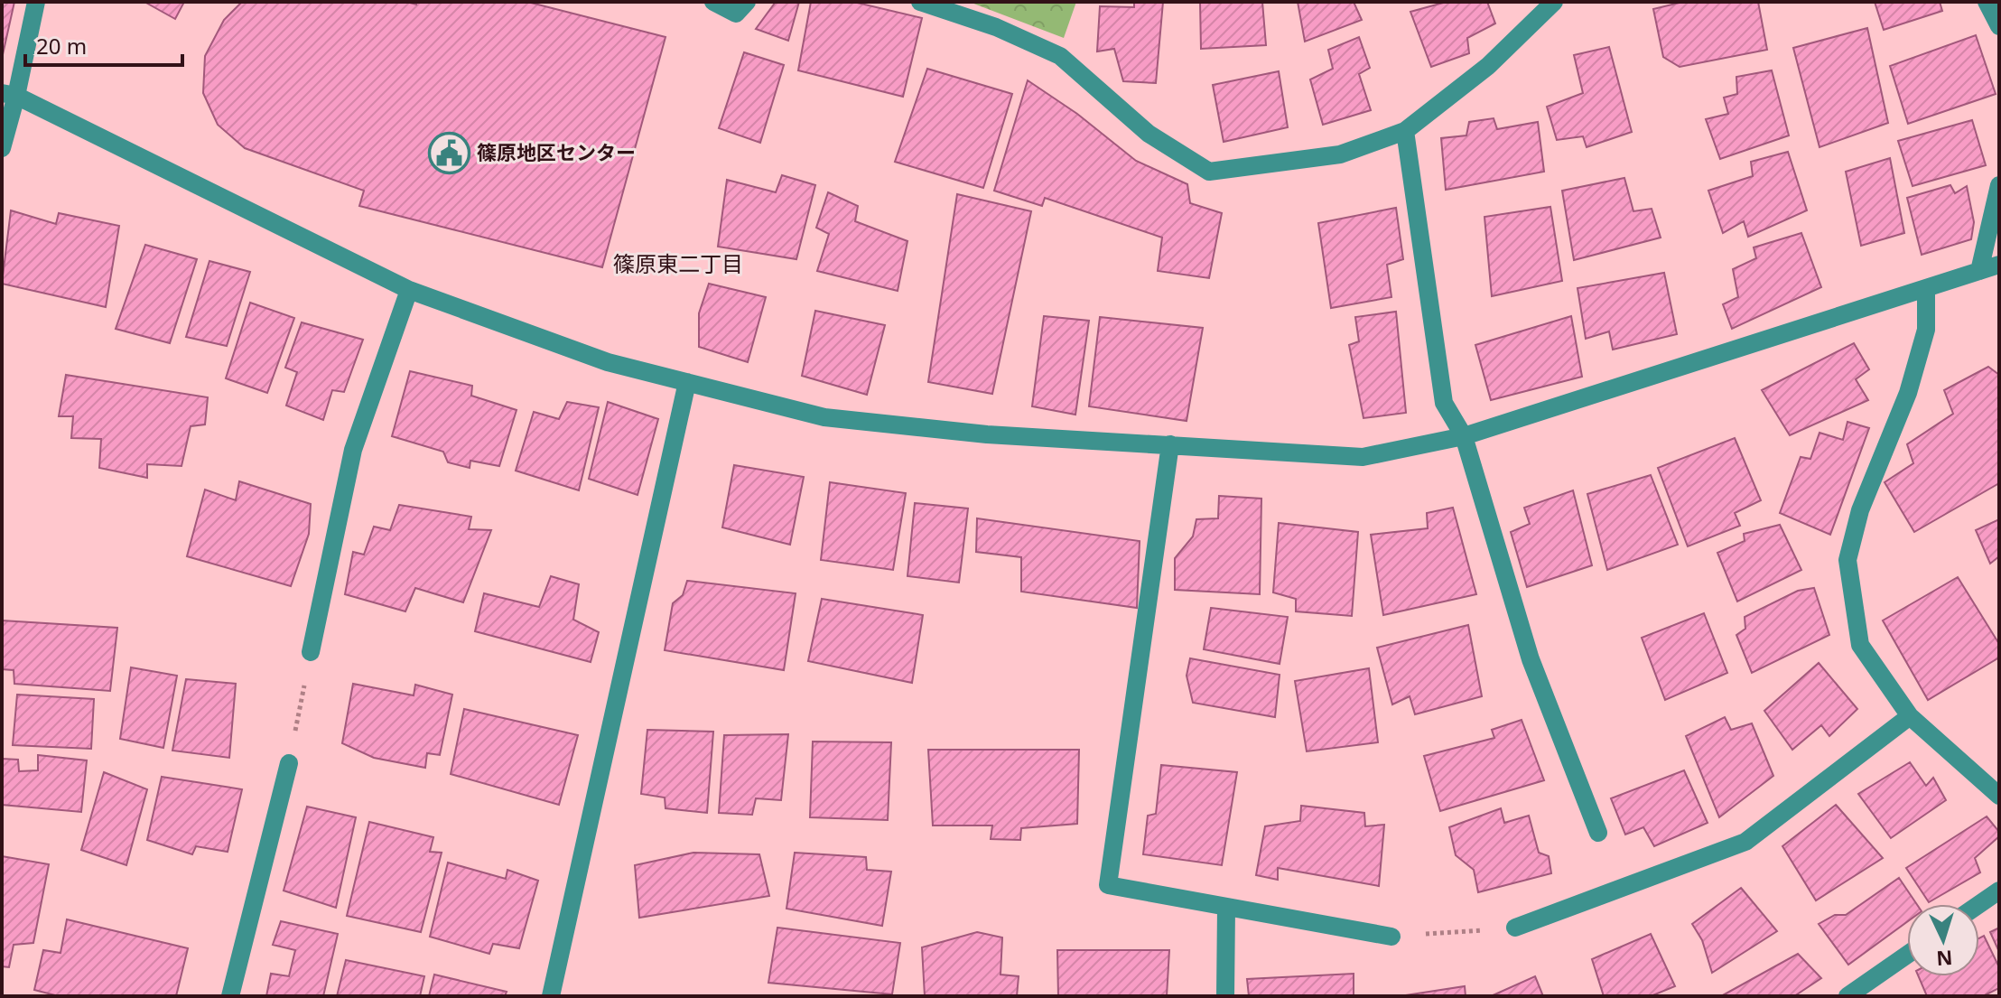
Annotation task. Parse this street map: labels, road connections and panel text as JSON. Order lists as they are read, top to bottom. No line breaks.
{"districts":["篠原東二丁目"],"places":{"public building":["篠原地区センター"]},"scale_bar":"20 m","north":"bottom"}
